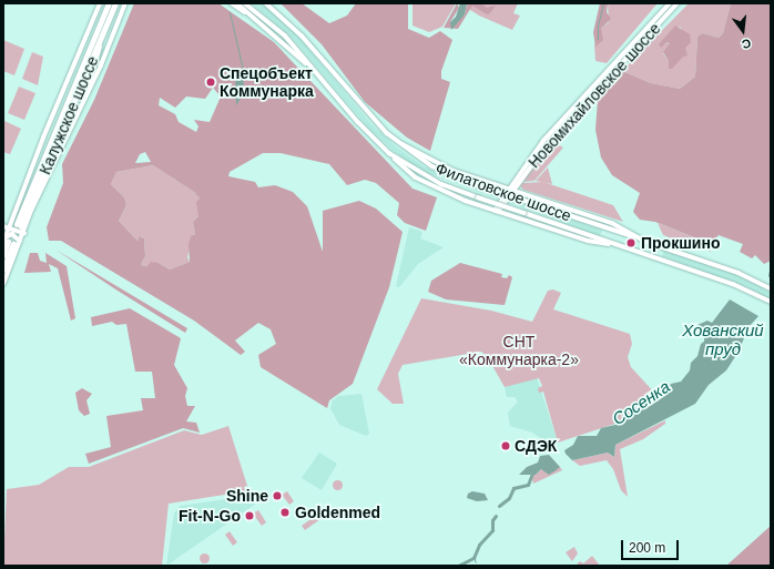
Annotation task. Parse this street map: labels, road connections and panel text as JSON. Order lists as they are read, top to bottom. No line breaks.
{"streets":{"highway":["Калужское шоссе"],"main road":["Новомихайловское шоссе","Филатовское шоссе"]},"water":["Хованский пруд","Сосенка"],"parks":["СНТ «Коммунарка-2»"],"places":["Спецобъект Коммунарка","Прокшино","СДЭК","Shine","Goldenmed","Fit-N-Go"],"scale_bar":"200 m","north":"bottom"}
